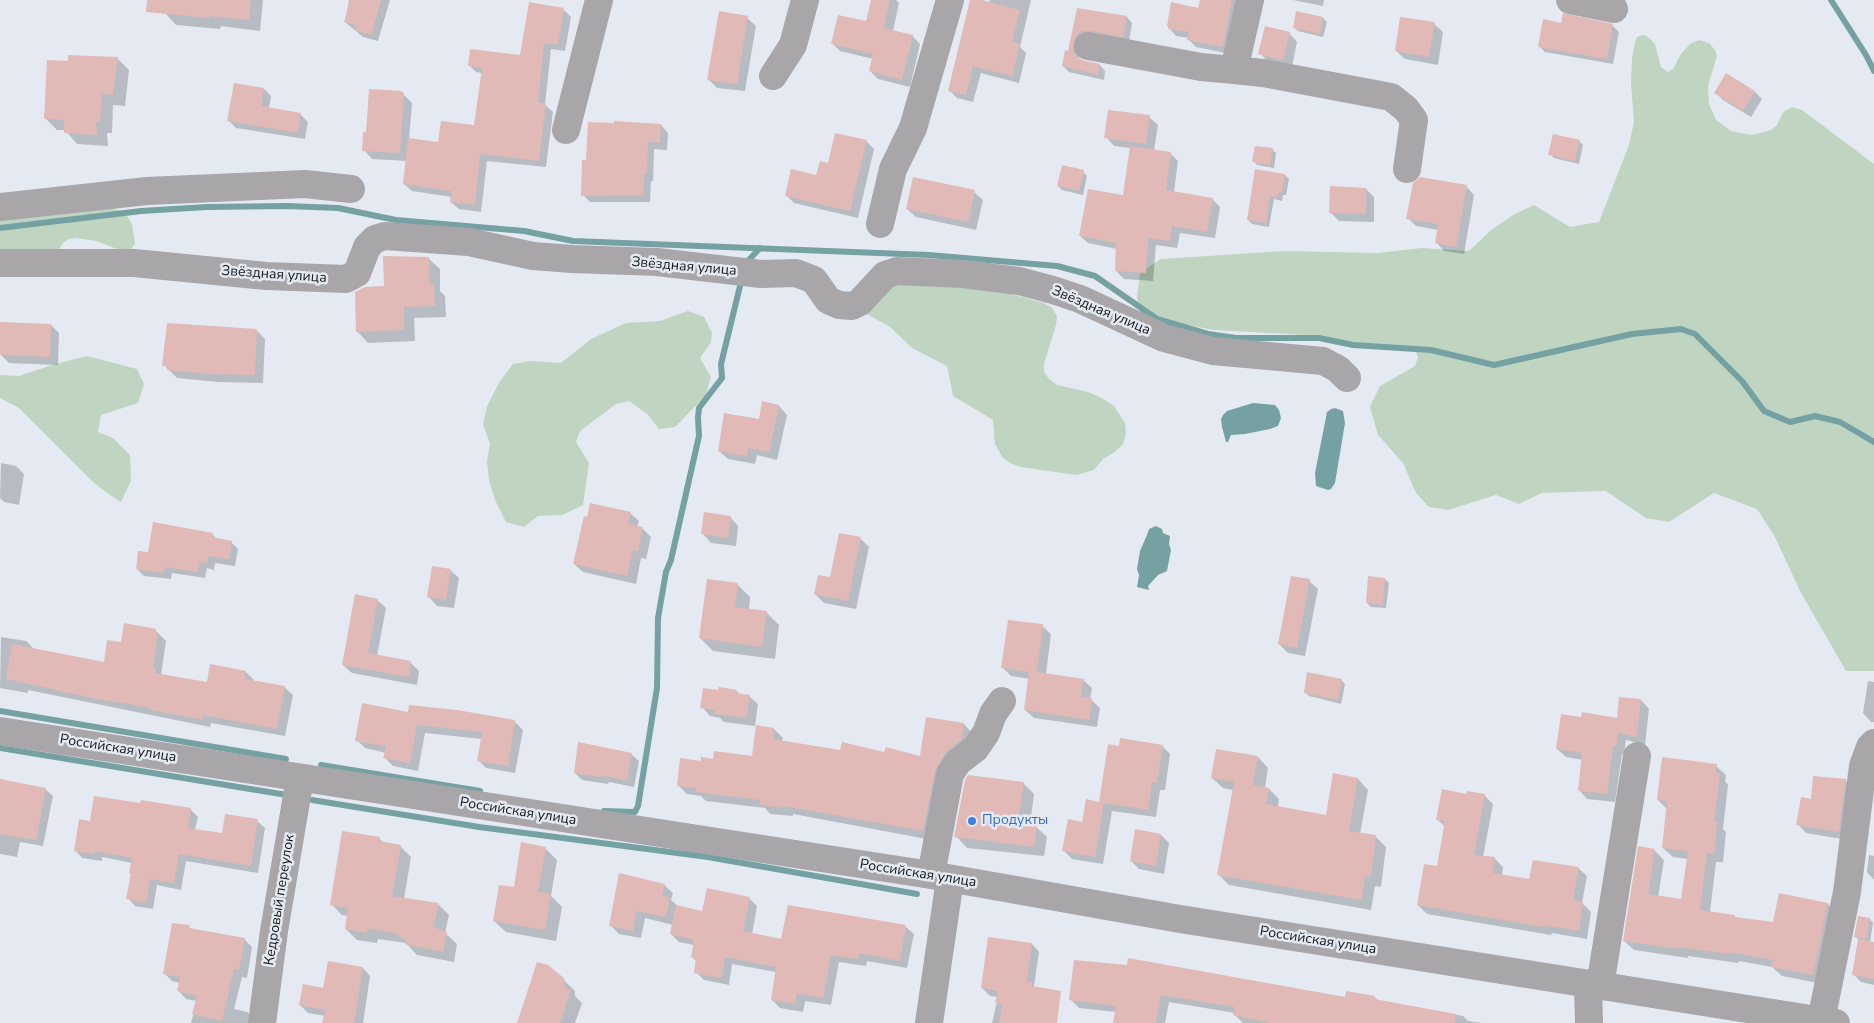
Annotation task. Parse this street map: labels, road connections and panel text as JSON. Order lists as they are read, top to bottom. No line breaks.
{"streets":{"street":["Звёздная улица","Российская улица","Кедровый переулок"]},"crossings":[["Российская улица","Кедровый переулок"]],"places":["Продукты"]}
